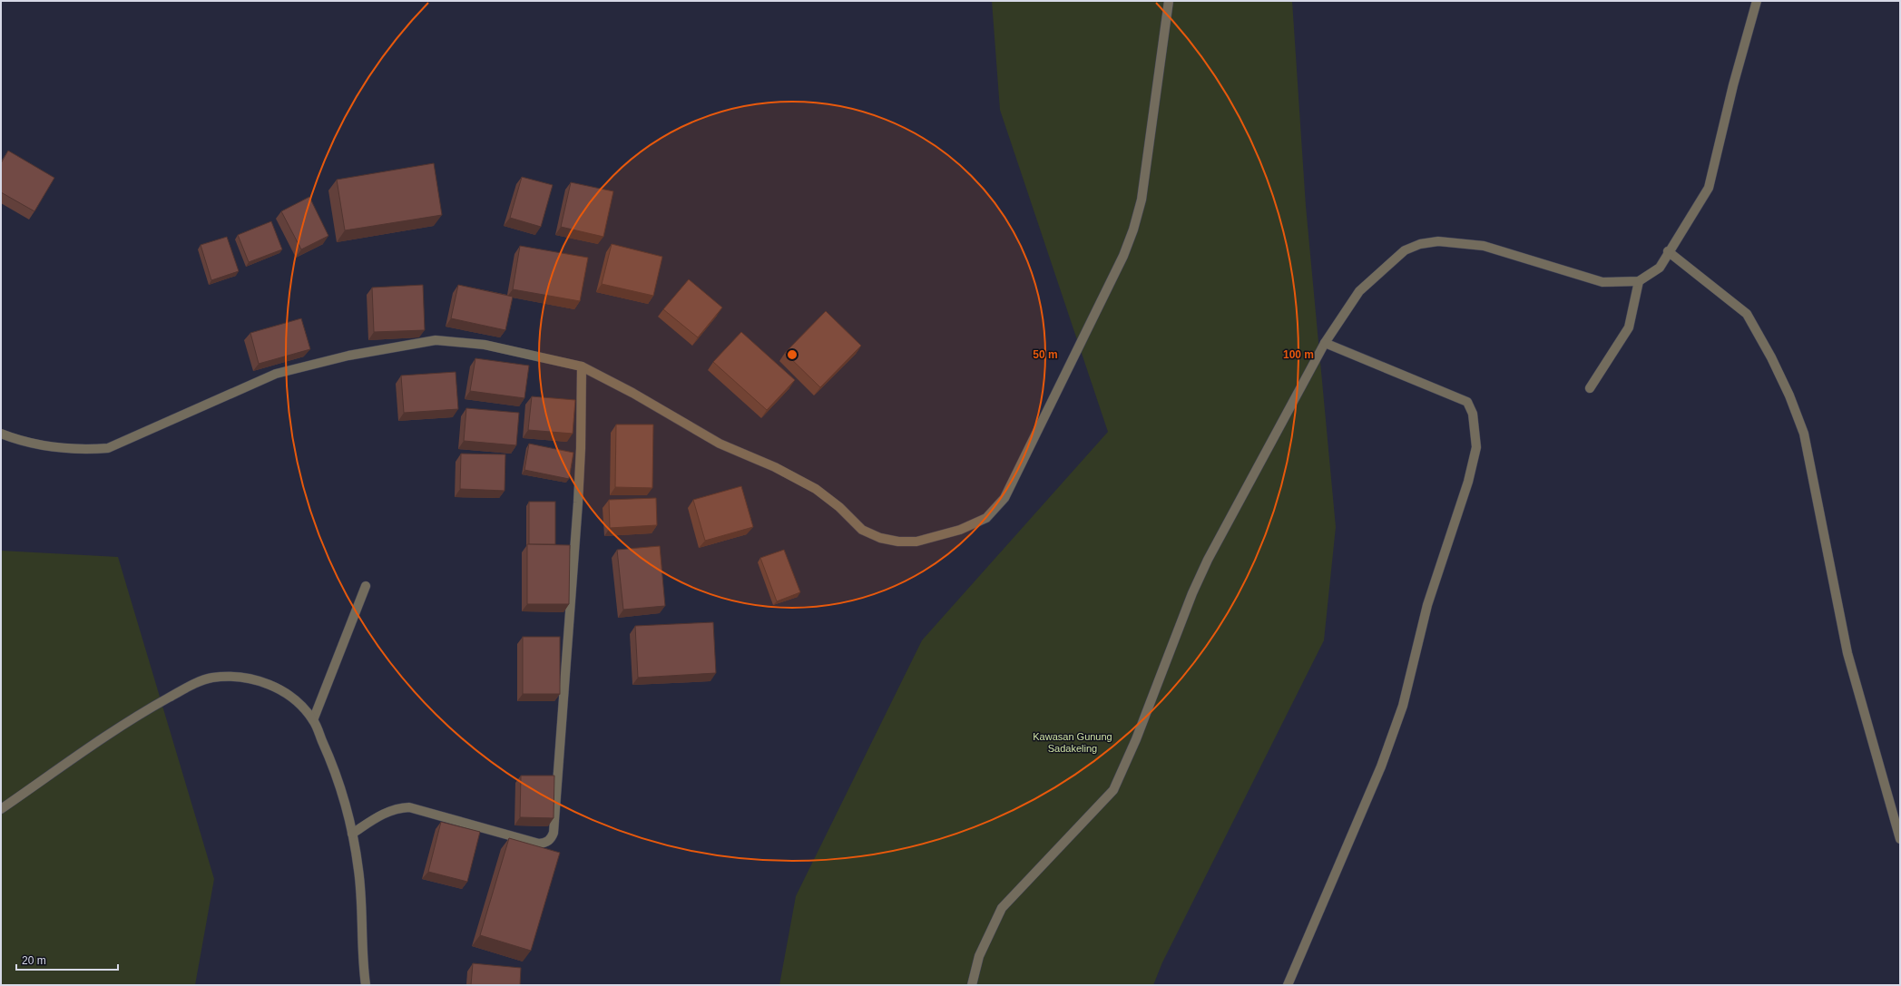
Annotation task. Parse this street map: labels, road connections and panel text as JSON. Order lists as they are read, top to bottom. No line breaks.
{"parks":["Kawasan Gunung Sadakeling"],"scale_bar":"20 m","rings":["50 m","100 m"]}
